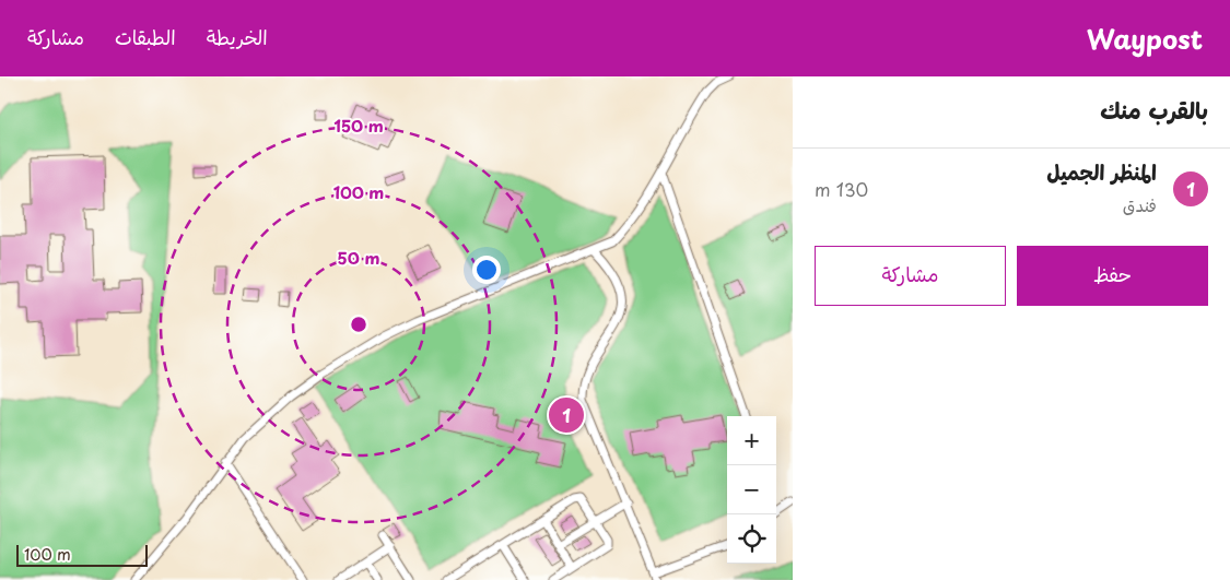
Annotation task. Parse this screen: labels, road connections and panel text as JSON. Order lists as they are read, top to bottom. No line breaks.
{"scale_bar":"100 m","page":{"header":"Waypost","nav":["الخريطة","الطبقات","مشاركة"],"heading":"بالقرب منك","list":[{"mark":"1","name":"المنظر الجميل","note":"فندق","value":"130 m"}],"buttons":["حفظ","مشاركة"],"pins":"1","map_buttons":["+","−"],"scale":"100 m"},"rings":["150 m","100 m","50 m"]}
